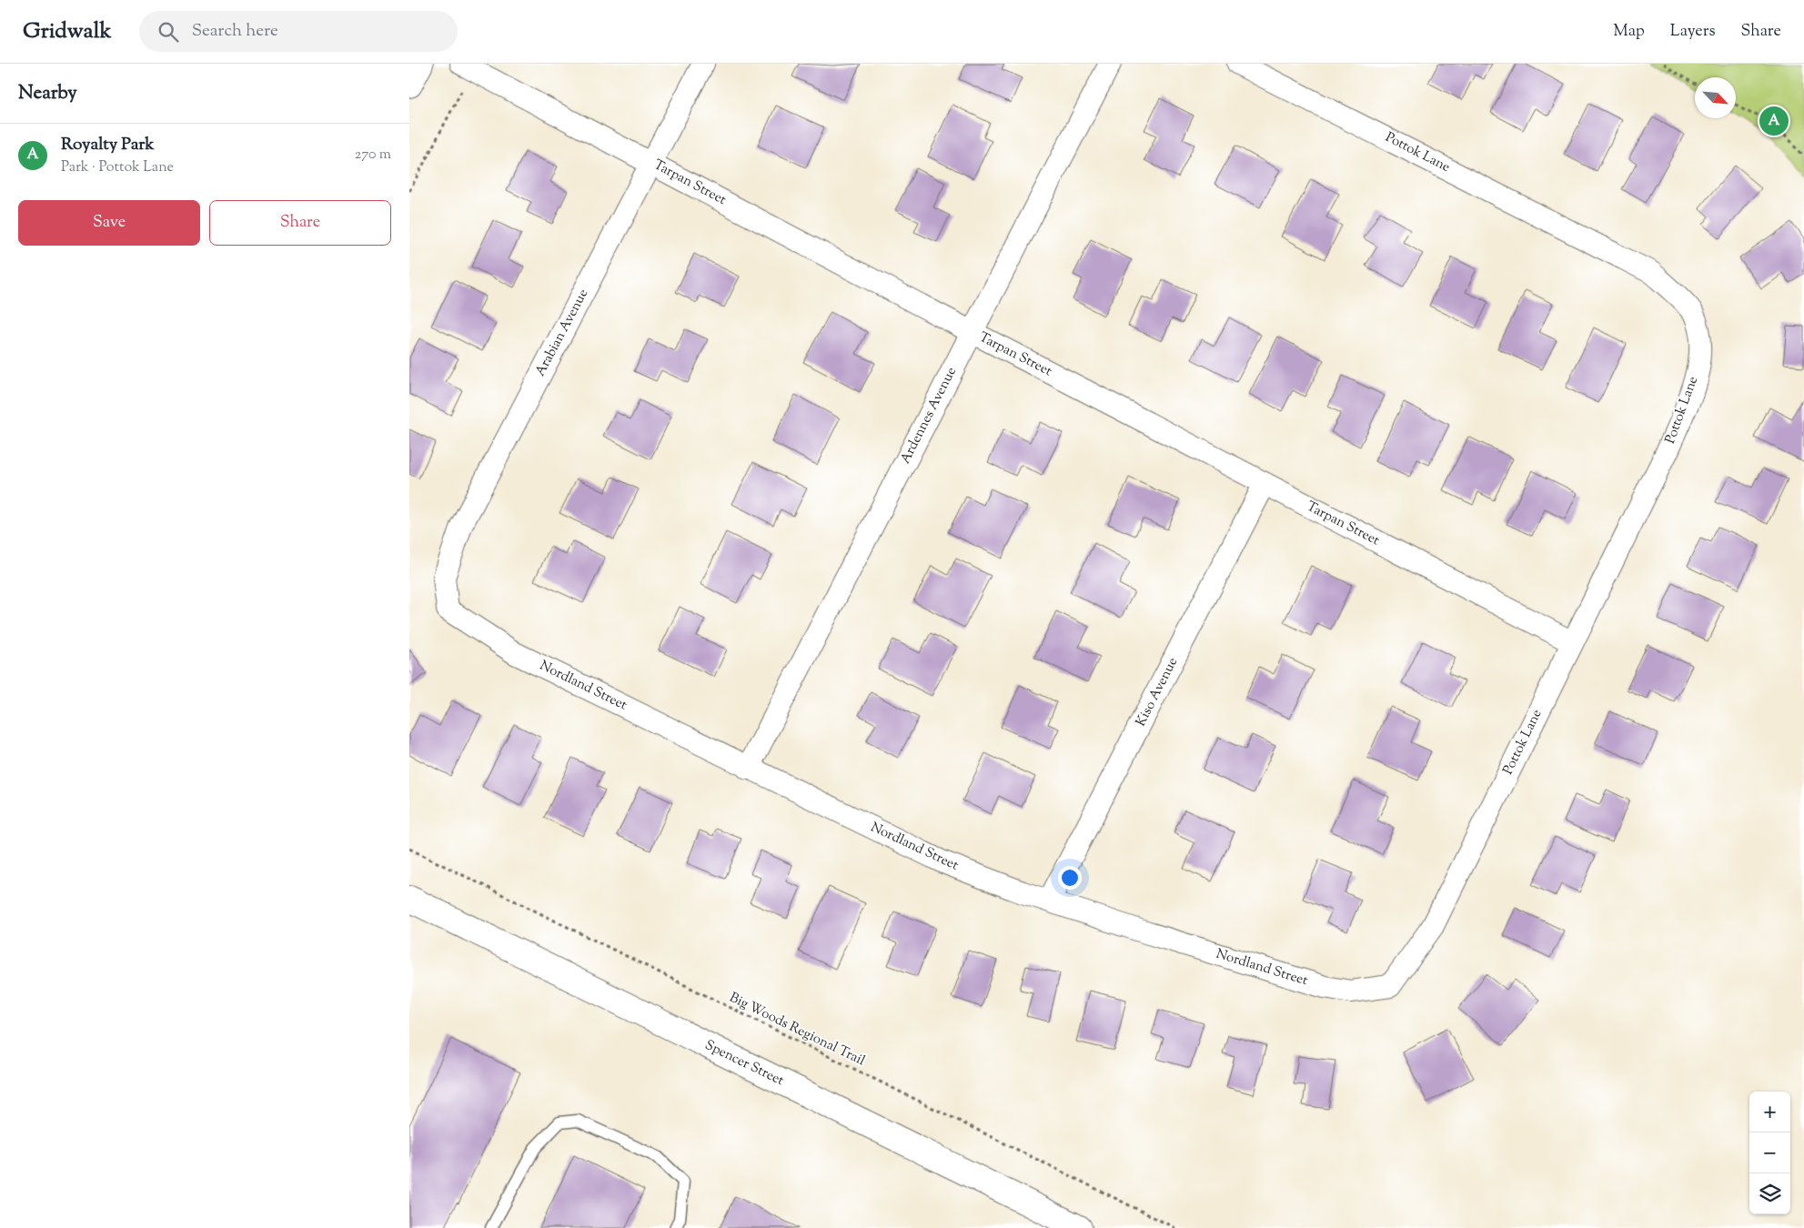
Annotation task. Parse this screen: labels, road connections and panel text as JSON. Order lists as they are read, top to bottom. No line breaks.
{"streets":{"street":["Pottok Lane","Tarpan Street","Arabian Avenue","Ardennes Avenue","Nordland Street","Kiso Avenue","Spencer Street"],"path":["Big Woods Regional Trail"]},"crossings":[["Pottok Lane","Tarpan Street"],["Pottok Lane","Nordland Street"],["Tarpan Street","Arabian Avenue"],["Tarpan Street","Ardennes Avenue"],["Tarpan Street","Kiso Avenue"],["Arabian Avenue","Nordland Street"],["Ardennes Avenue","Nordland Street"],["Nordland Street","Kiso Avenue"]],"north":"bottom right","page":{"header":"Gridwalk","search":"Search here","nav":["Map","Layers","Share"],"heading":"Nearby","pins":"A","list":[{"mark":"A","name":"Royalty Park","note":"Park · Pottok Lane","value":"270 m"}],"buttons":["Save","Share"],"map_buttons":["+","−"]}}
